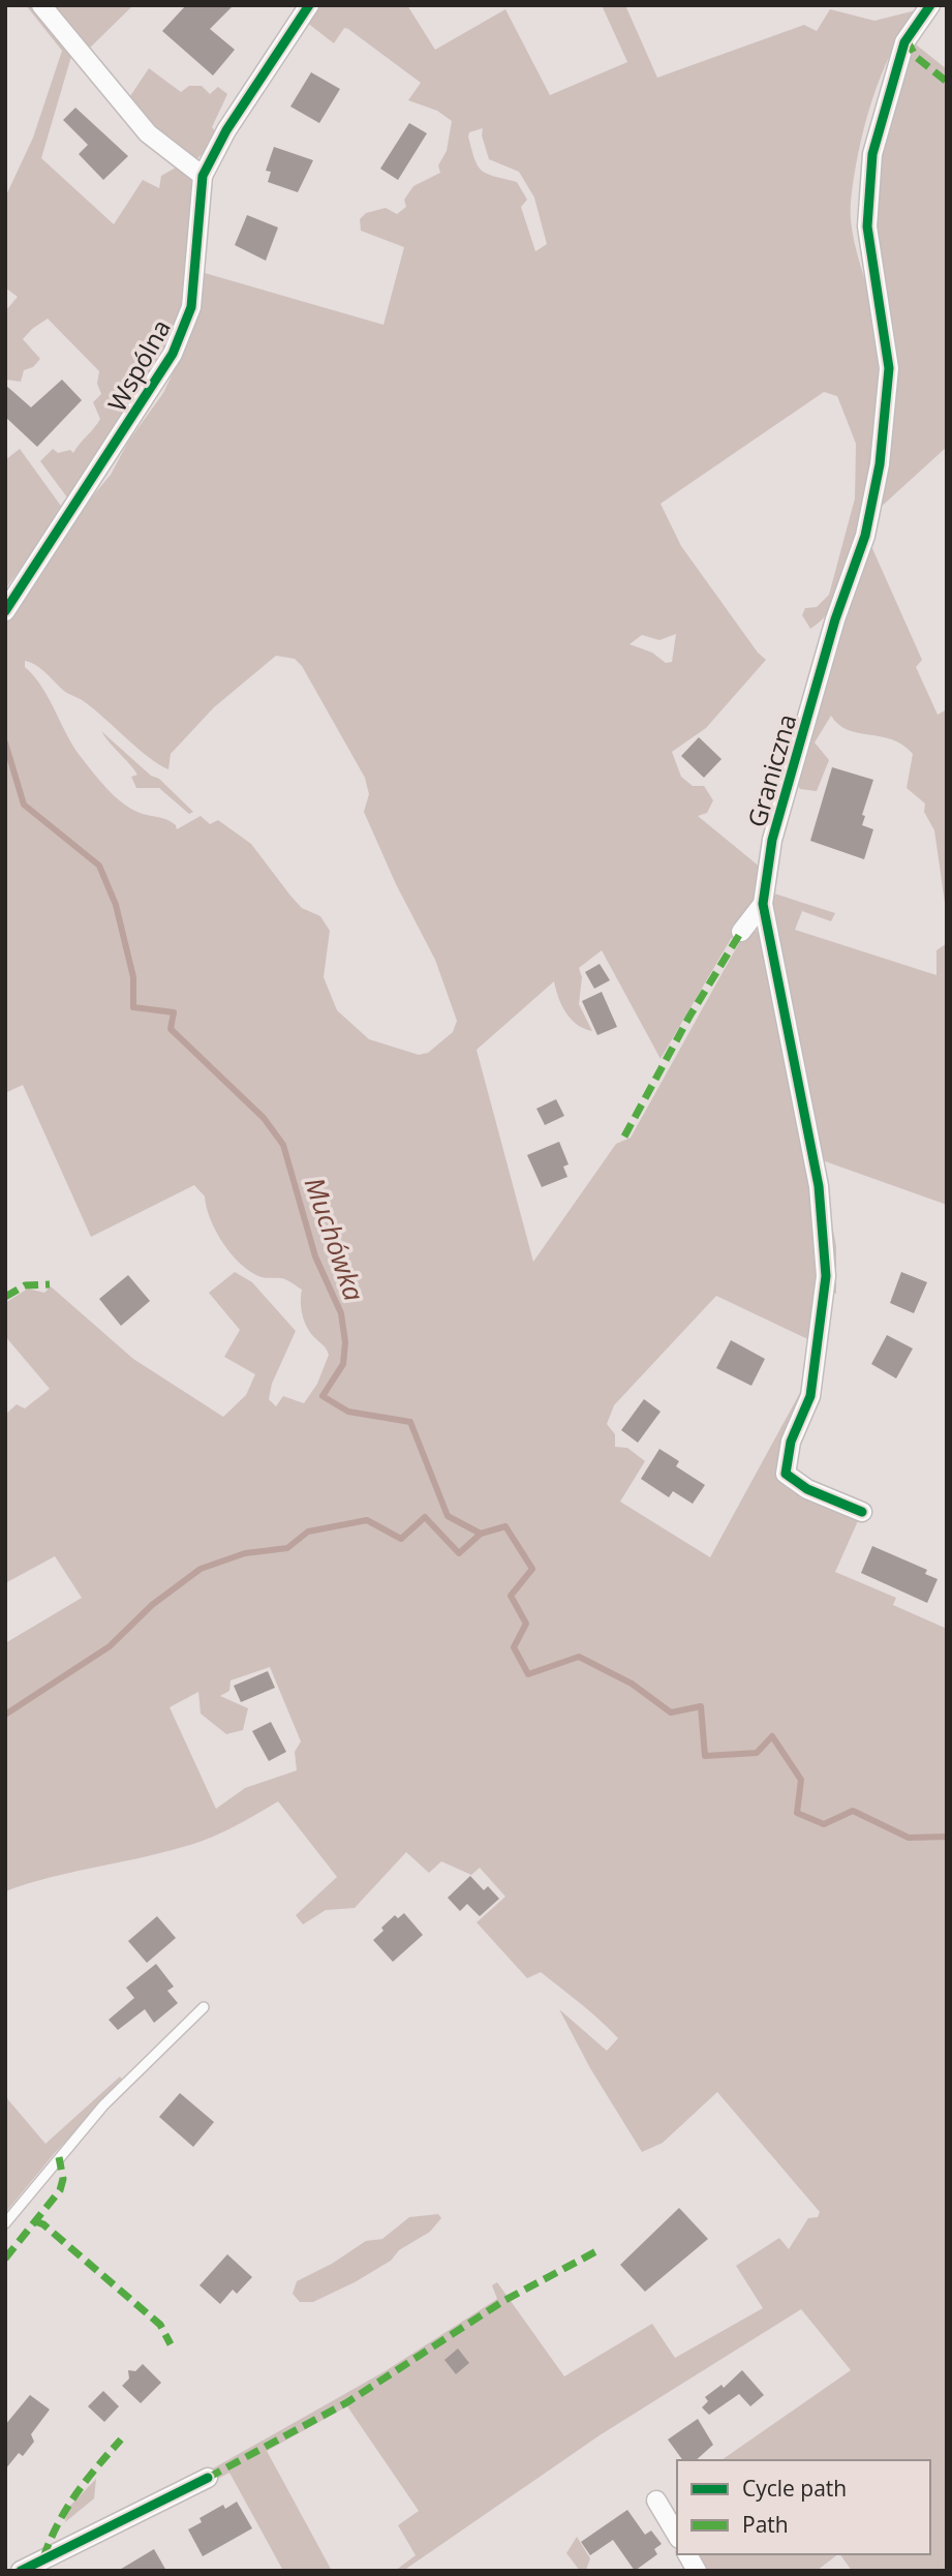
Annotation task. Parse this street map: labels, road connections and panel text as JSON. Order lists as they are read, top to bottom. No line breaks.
{"streets":{"street":["Wspólna","Graniczna"]},"water":["Muchówka"],"legend":["Cycle path","Path"]}
